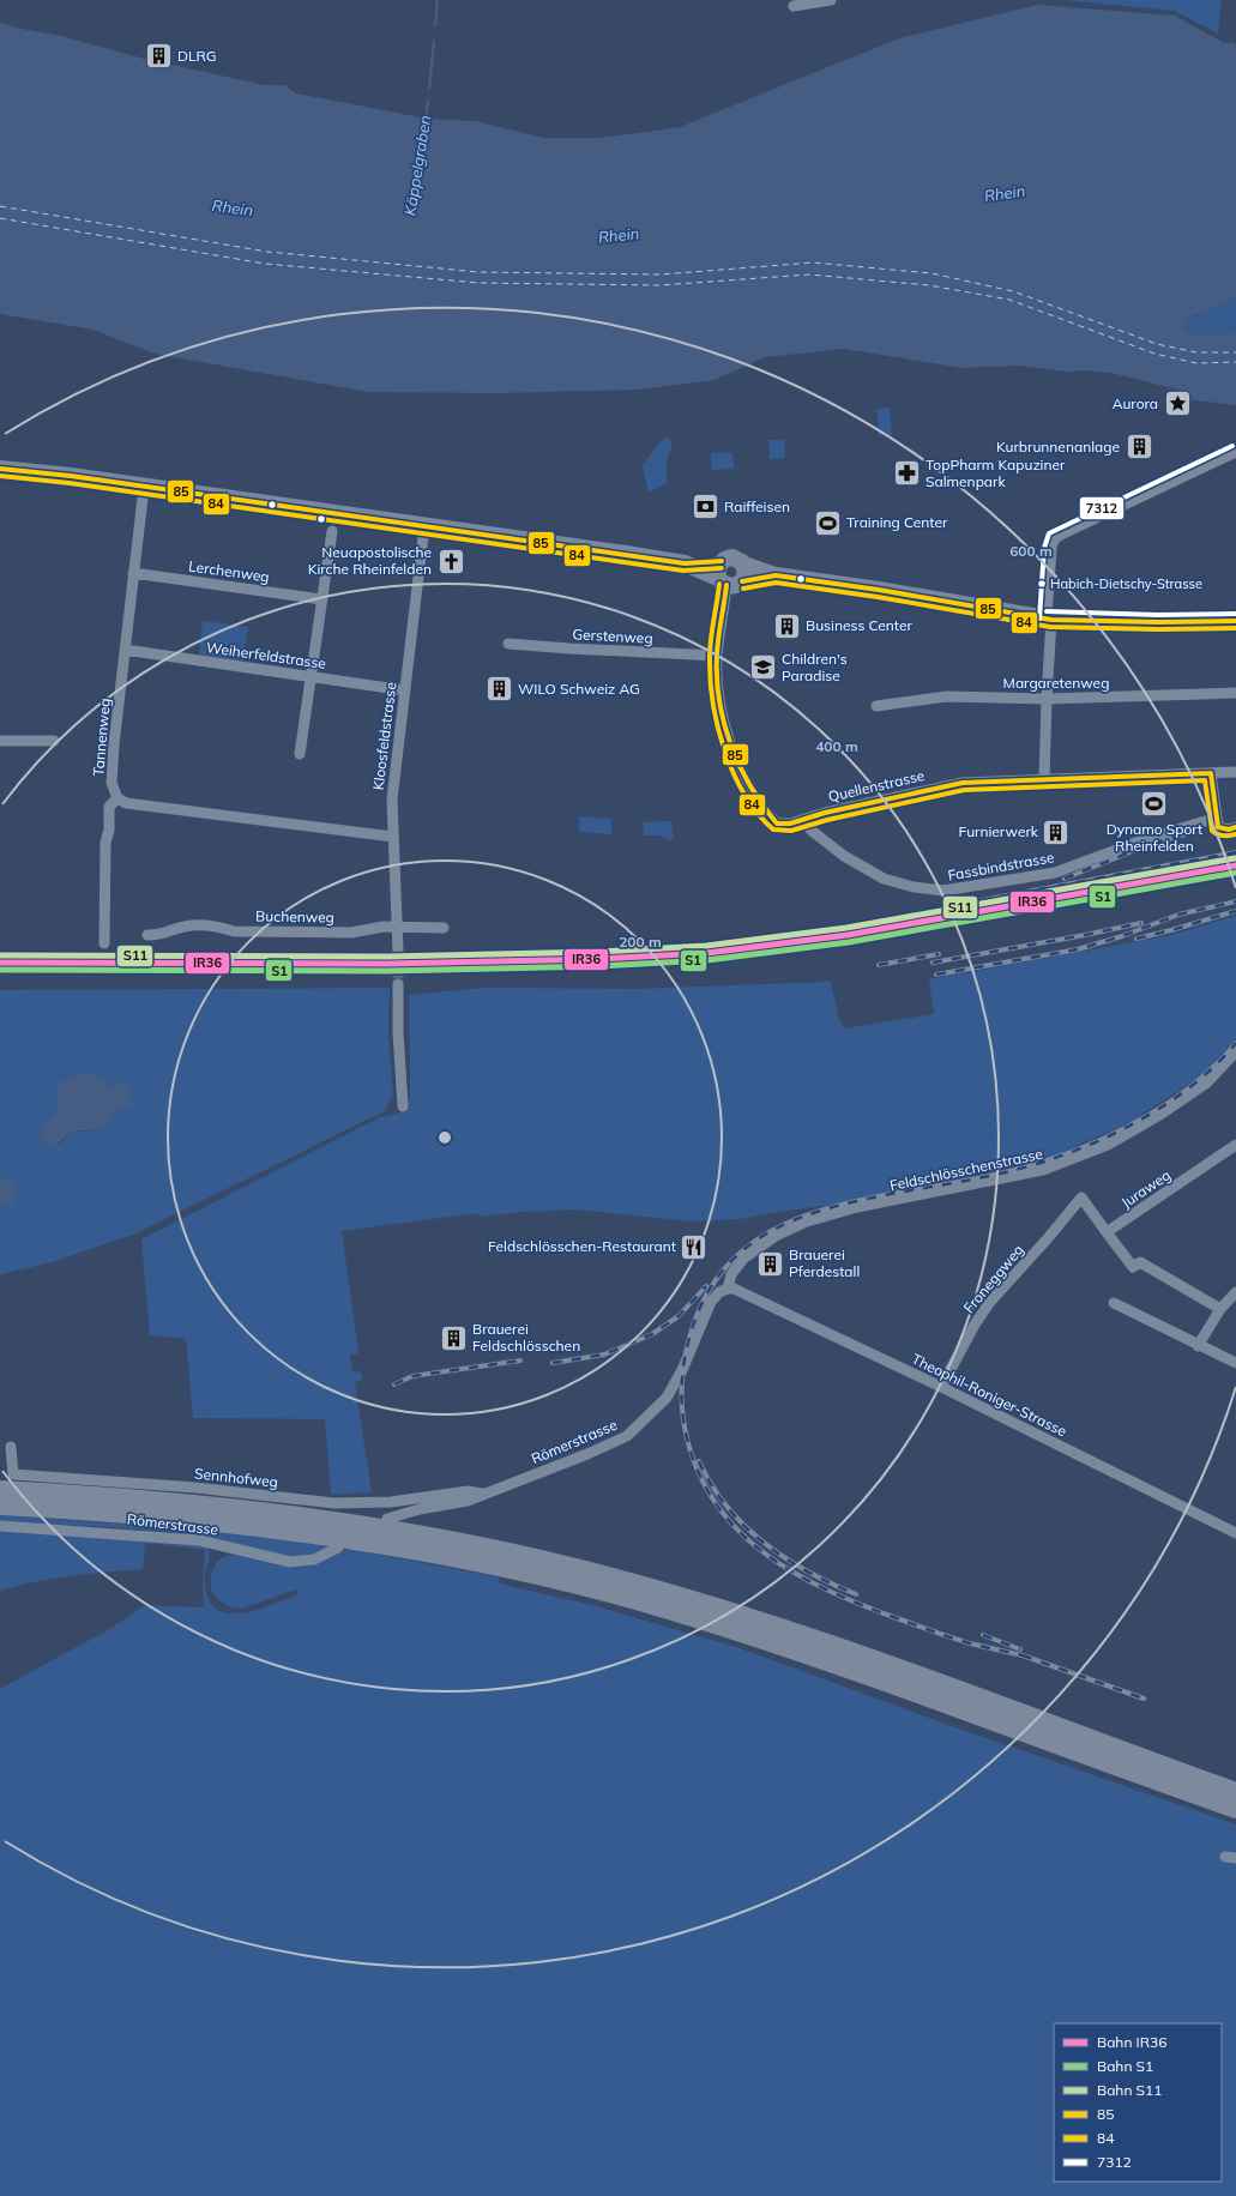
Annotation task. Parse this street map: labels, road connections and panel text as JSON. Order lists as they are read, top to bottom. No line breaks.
{"streets":{"street":["Lerchenweg","Gerstenweg","Weiherfeldstrasse","Margaretenweg","Kloosfeldstrasse","Tannenweg","Quellenstrasse","Fassbindstrasse","Buchenweg","Feldschlösschenstrasse","Juraweg","Froneggweg","Theophil-Roniger-Strasse","Römerstrasse","Sennhofweg"]},"crossings":[["Lerchenweg","Tannenweg"],["Gerstenweg","Quellenstrasse"],["Weiherfeldstrasse","Kloosfeldstrasse"],["Weiherfeldstrasse","Tannenweg"],["Kloosfeldstrasse","Buchenweg"],["Quellenstrasse","Fassbindstrasse"],["Feldschlösschenstrasse","Theophil-Roniger-Strasse"],["Feldschlösschenstrasse","Römerstrasse"],["Juraweg","Froneggweg"],["Froneggweg","Theophil-Roniger-Strasse"],["Theophil-Roniger-Strasse","Römerstrasse"],["Römerstrasse","Sennhofweg"]],"water":["Käppelgraben","Rhein"],"places":{"building":["DLRG","Kurbrunnenanlage","Business Center","WILO Schweiz AG","Furnierwerk","Brauerei Pferdestall","Brauerei Feldschlösschen"],"place":["Aurora"],"pharmacy":["TopPharm Kapuziner Salmenpark"],"bank":["Raiffeisen"],"sports":["Training Center","Dynamo Sport Rheinfelden"],"church":["Neuapostolische Kirche Rheinfelden"],"other":["Habich-Dietschy-Strasse"],"school or university":["Children's Paradise"],"restaurant":["Feldschlösschen-Restaurant"]},"lines":["transit line 7312","transit line 85","transit line 84","rail line S11","rail line IR36","rail line S1"],"legend":["Bahn IR36","Bahn S1","Bahn S11","85","84","7312"],"rings":["600 m","400 m","200 m"]}
